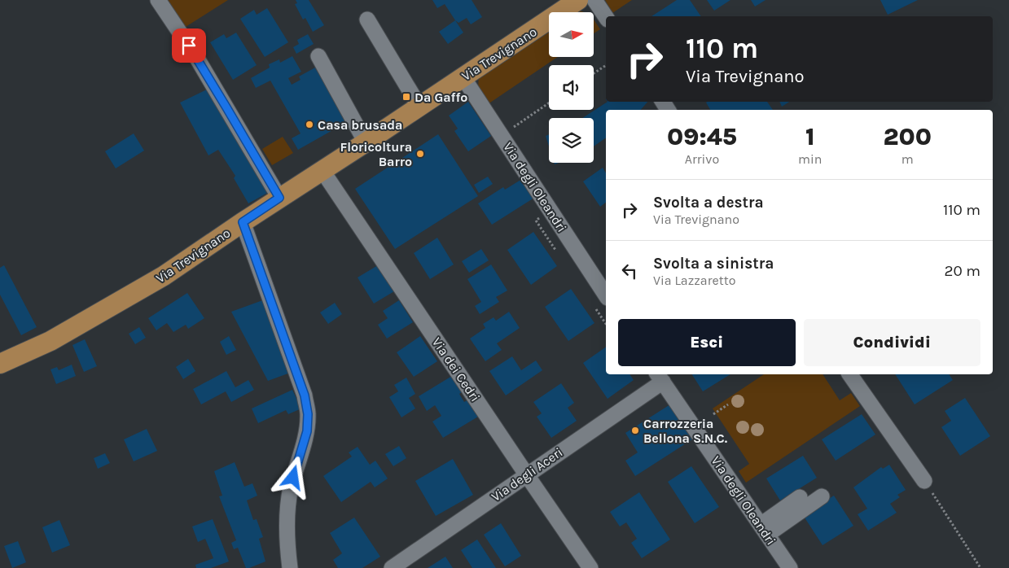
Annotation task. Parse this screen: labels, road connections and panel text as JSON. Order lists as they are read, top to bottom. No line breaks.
{"streets":{"main road":["Via Trevignano"],"street":["Via degli Oleandri","Via dei Cedri","Via degli Aceri"]},"crossings":[["Via Trevignano","Via degli Oleandri"],["Via Trevignano","Via dei Cedri"],["Via degli Oleandri","Via degli Aceri"],["Via dei Cedri","Via degli Aceri"]],"places":{"transit":["Da Gaffo"],"other":["Casa brusada","Floricoltura Barro","Carrozzeria Bellona S.N.C."]},"north":"right","page":{"turn":["110 m","Via Trevignano"],"eta":["09:45","Arrivo","1","min","200","m"],"list":[{"name":"Svolta a destra","note":"Via Trevignano","value":"110 m"},{"name":"Svolta a sinistra","note":"Via Lazzaretto","value":"20 m"}],"buttons":["Esci","Condividi"]}}
